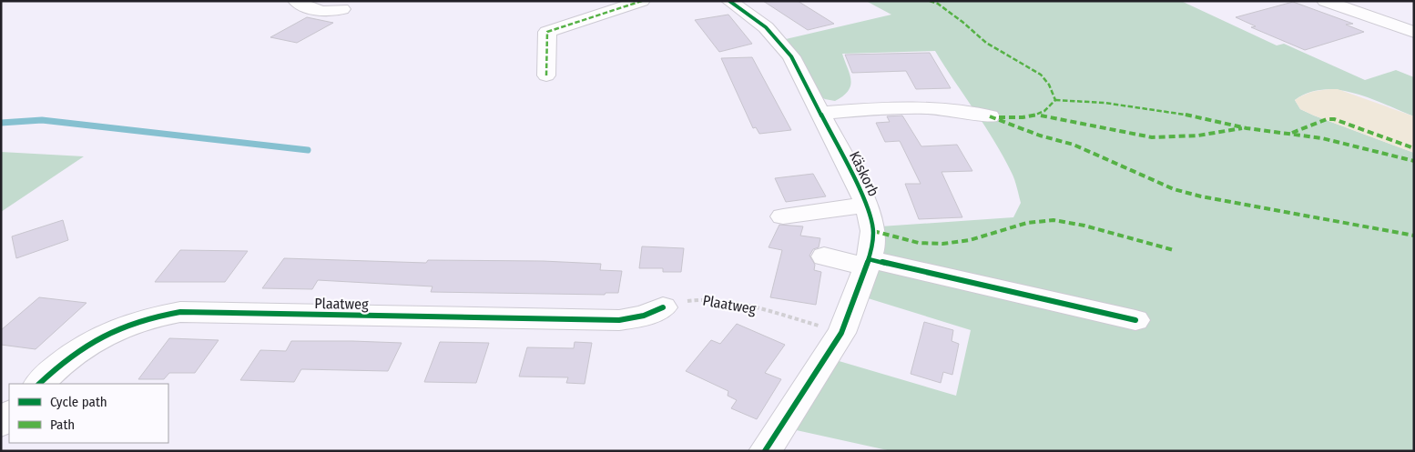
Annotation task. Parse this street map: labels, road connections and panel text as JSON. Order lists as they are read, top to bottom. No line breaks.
{"streets":{"street":["Käskorb","Plaatweg"]},"crossings":[["Käskorb","Plaatweg"]],"legend":["Cycle path","Path"]}
